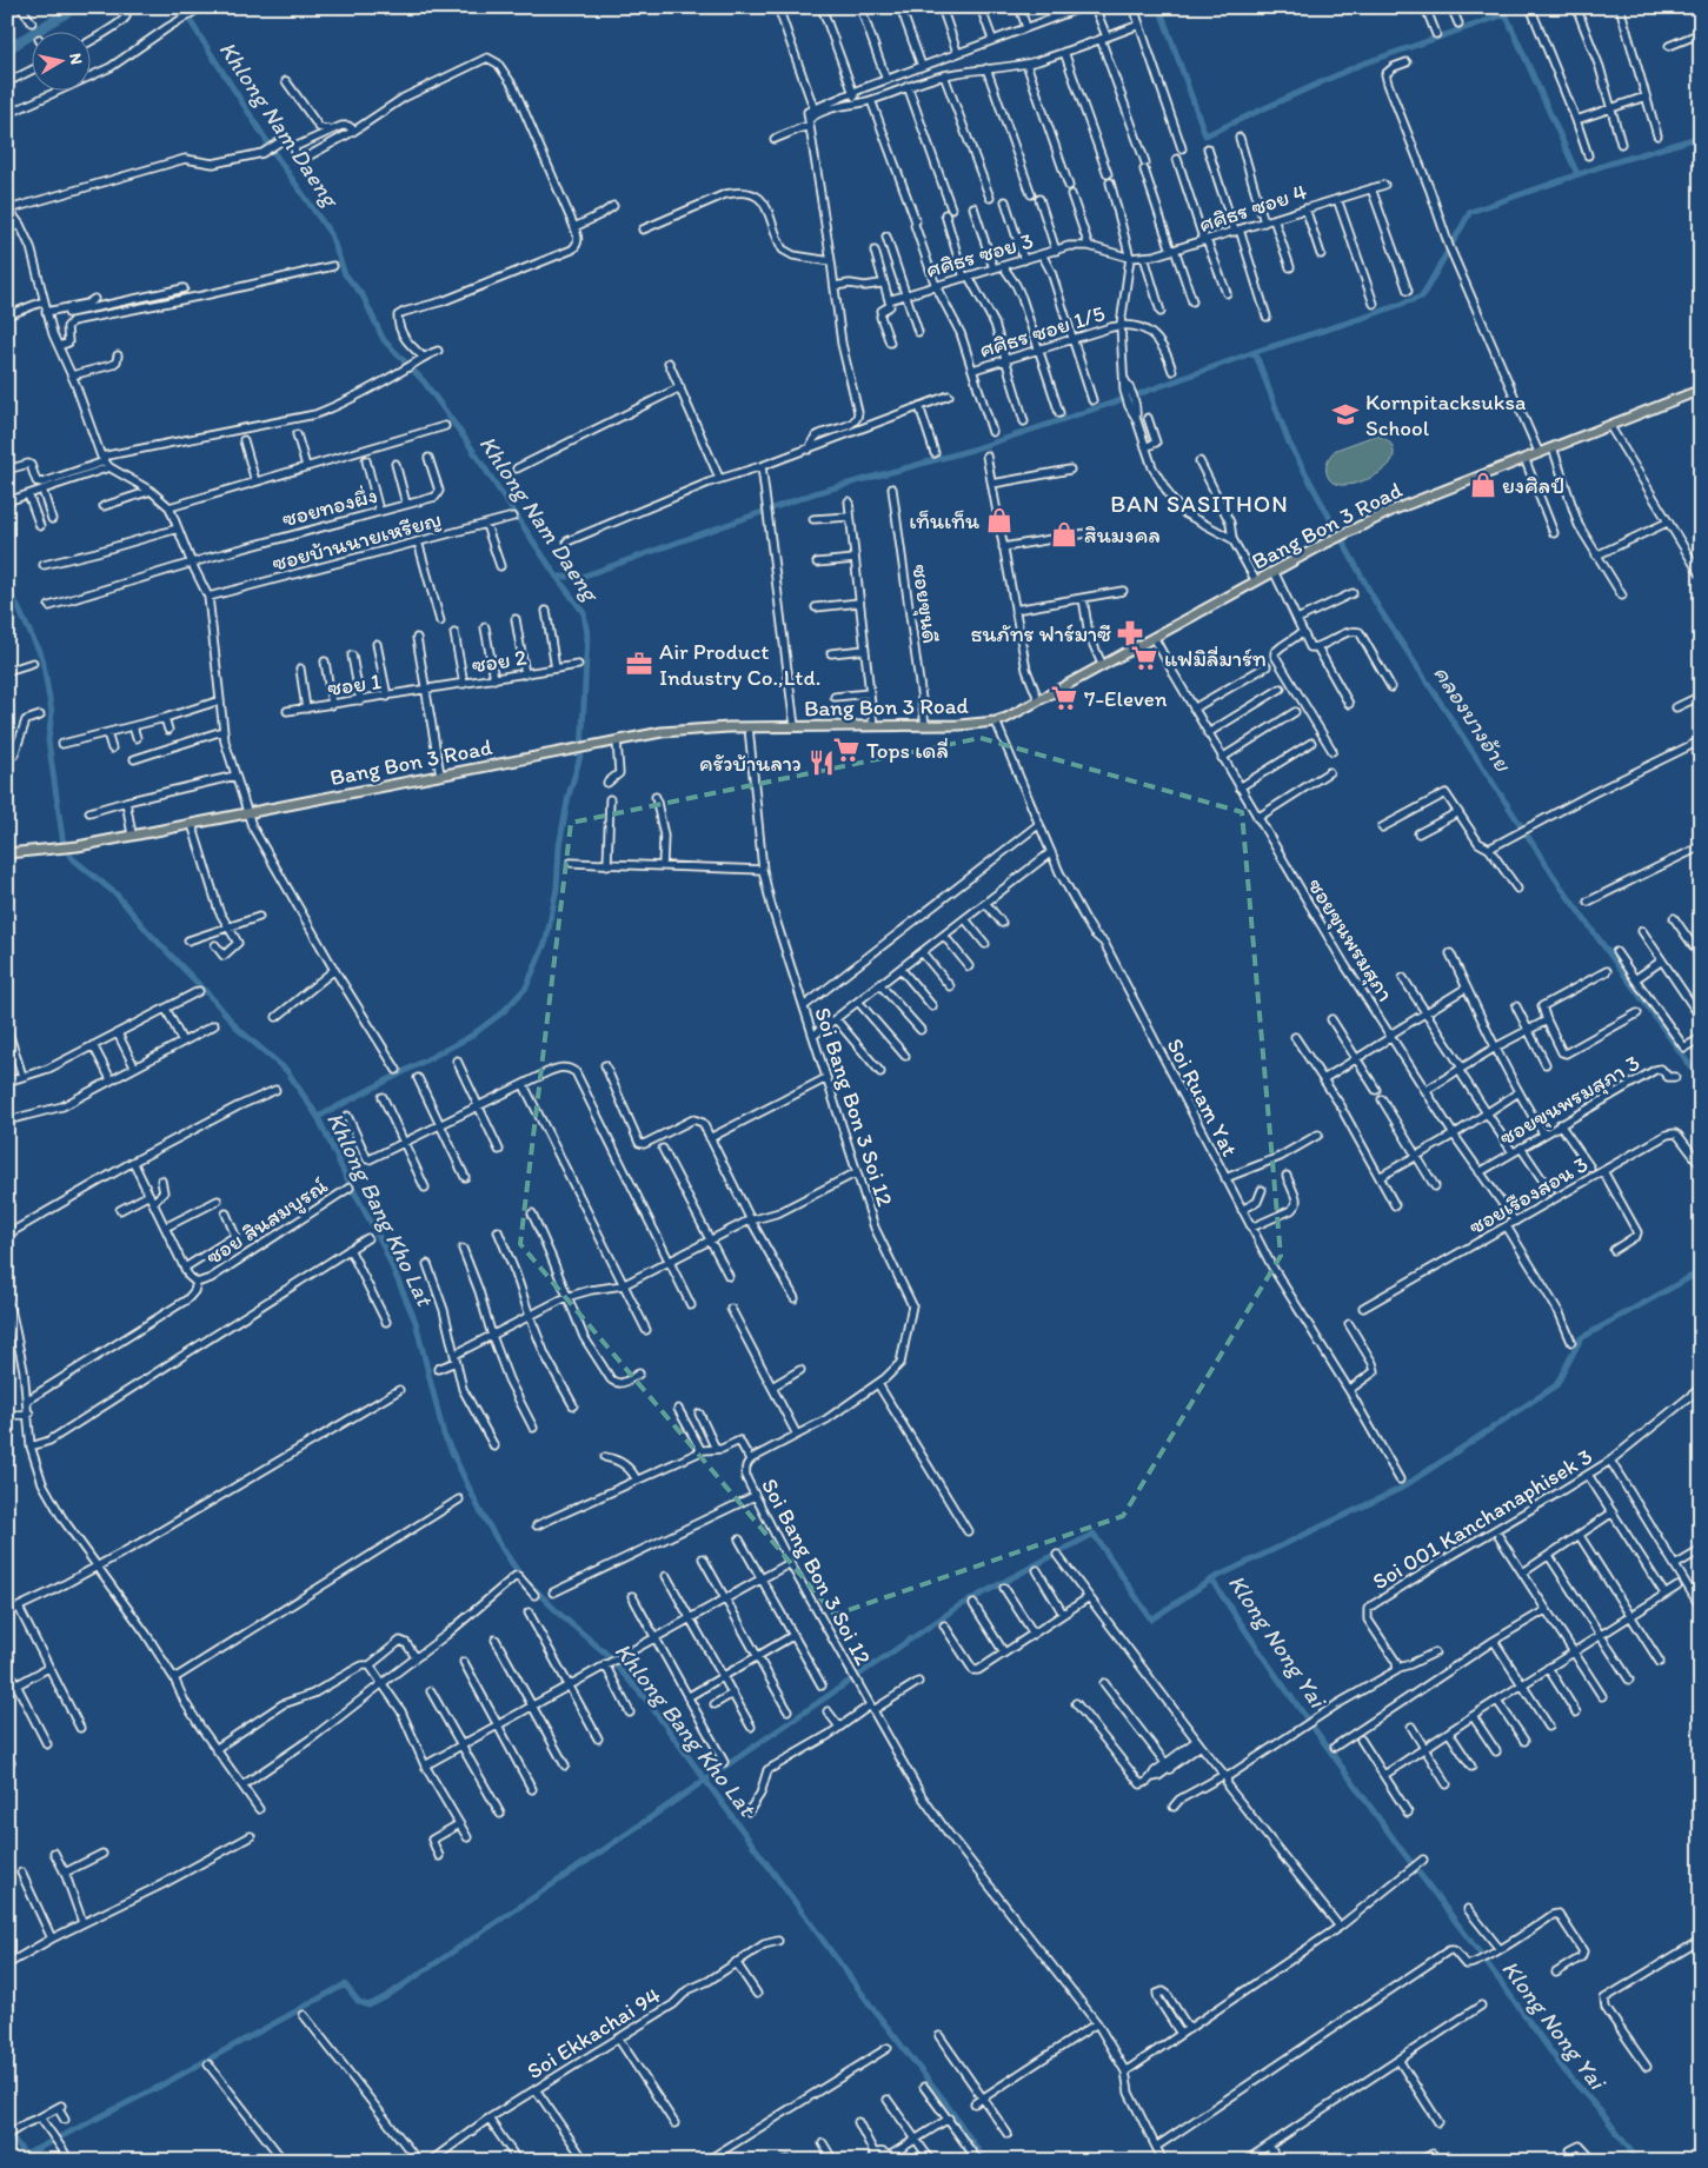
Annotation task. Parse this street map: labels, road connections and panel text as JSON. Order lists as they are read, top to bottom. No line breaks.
{"streets":{"main road":["Bang Bon 3 Road"],"street":["ศศิธร ซอย 4","ศศิธร ซอย 3","ศศิธร ซอย 1/5","ซอยทองผึ่ง","ซอยบ้านนายเหรียญ","ซอยขุนดี","ซอย 2","ซอย 1","ซอยขุนพรมสุภา","Soi Ruam Yat","ซอยขุนพรมสุภา 3","Soi Bang Bon 3 Soi 12","ซอยเรืองสอน 3","ซอย สินสมบูรณ์","Soi 001 Kanchanaphisek 3","Soi Ekkachai 94"]},"crossings":[["ศศิธร ซอย 4","ศศิธร ซอย 3"],["Bang Bon 3 Road","ซอยขุนดี"],["Bang Bon 3 Road","ซอยขุนพรมสุภา"],["Bang Bon 3 Road","Soi Ruam Yat"],["Bang Bon 3 Road","Soi Bang Bon 3 Soi 12"],["ซอย 2","ซอย 1"],["ซอยขุนพรมสุภา","ซอยขุนพรมสุภา 3"],["ซอยขุนพรมสุภา","ซอยเรืองสอน 3"]],"districts":["BAN SASITHON"],"water":["Khlong Nam Daeng","คลองบางอ้าย","Khlong Bang Kho Lat","Klong Nong Yai"],"places":{"school or university":["Kornpitacksuksa School"],"shop":["ยงศิลป์","เท็นเท็น","สินมงคล"],"pharmacy":["ธนภัทร ฟาร์มาซี"],"supermarket":["แฟมิลี่มาร์ท","7-Eleven","Tops เดลี่"],"office":["Air Product Industry Co.,Ltd."],"restaurant":["ครัวบ้านลาว"]},"north":"right"}
